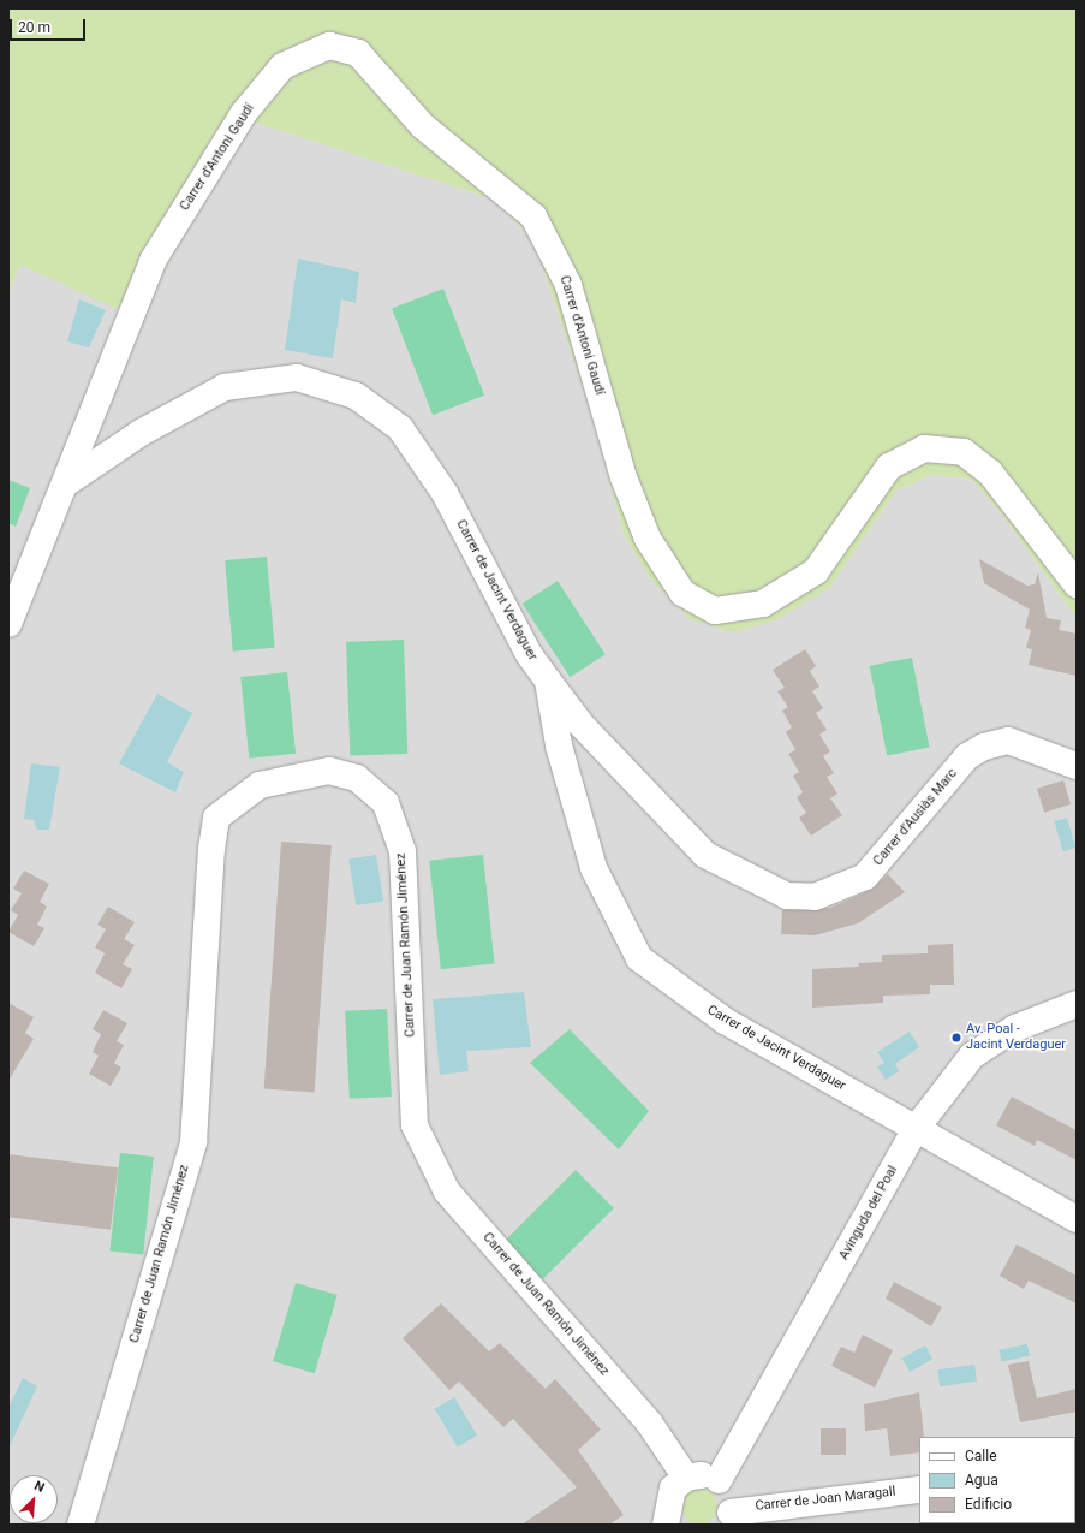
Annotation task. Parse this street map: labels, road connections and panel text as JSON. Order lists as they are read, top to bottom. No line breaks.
{"streets":{"street":["Carrer d'Antoni Gaudí","Carrer de Jacint Verdaguer","Carrer d'Ausiàs Marc","Carrer de Juan Ramón Jiménez","Avinguda del Poal","Carrer de Joan Maragall"]},"crossings":[["Carrer d'Antoni Gaudí","Carrer de Jacint Verdaguer"],["Carrer de Jacint Verdaguer","Carrer d'Ausiàs Marc"],["Carrer de Jacint Verdaguer","Avinguda del Poal"]],"places":["Av. Poal - Jacint Verdaguer"],"legend":["Calle","Agua","Edificio"],"scale_bar":"20 m","north":"top right"}
